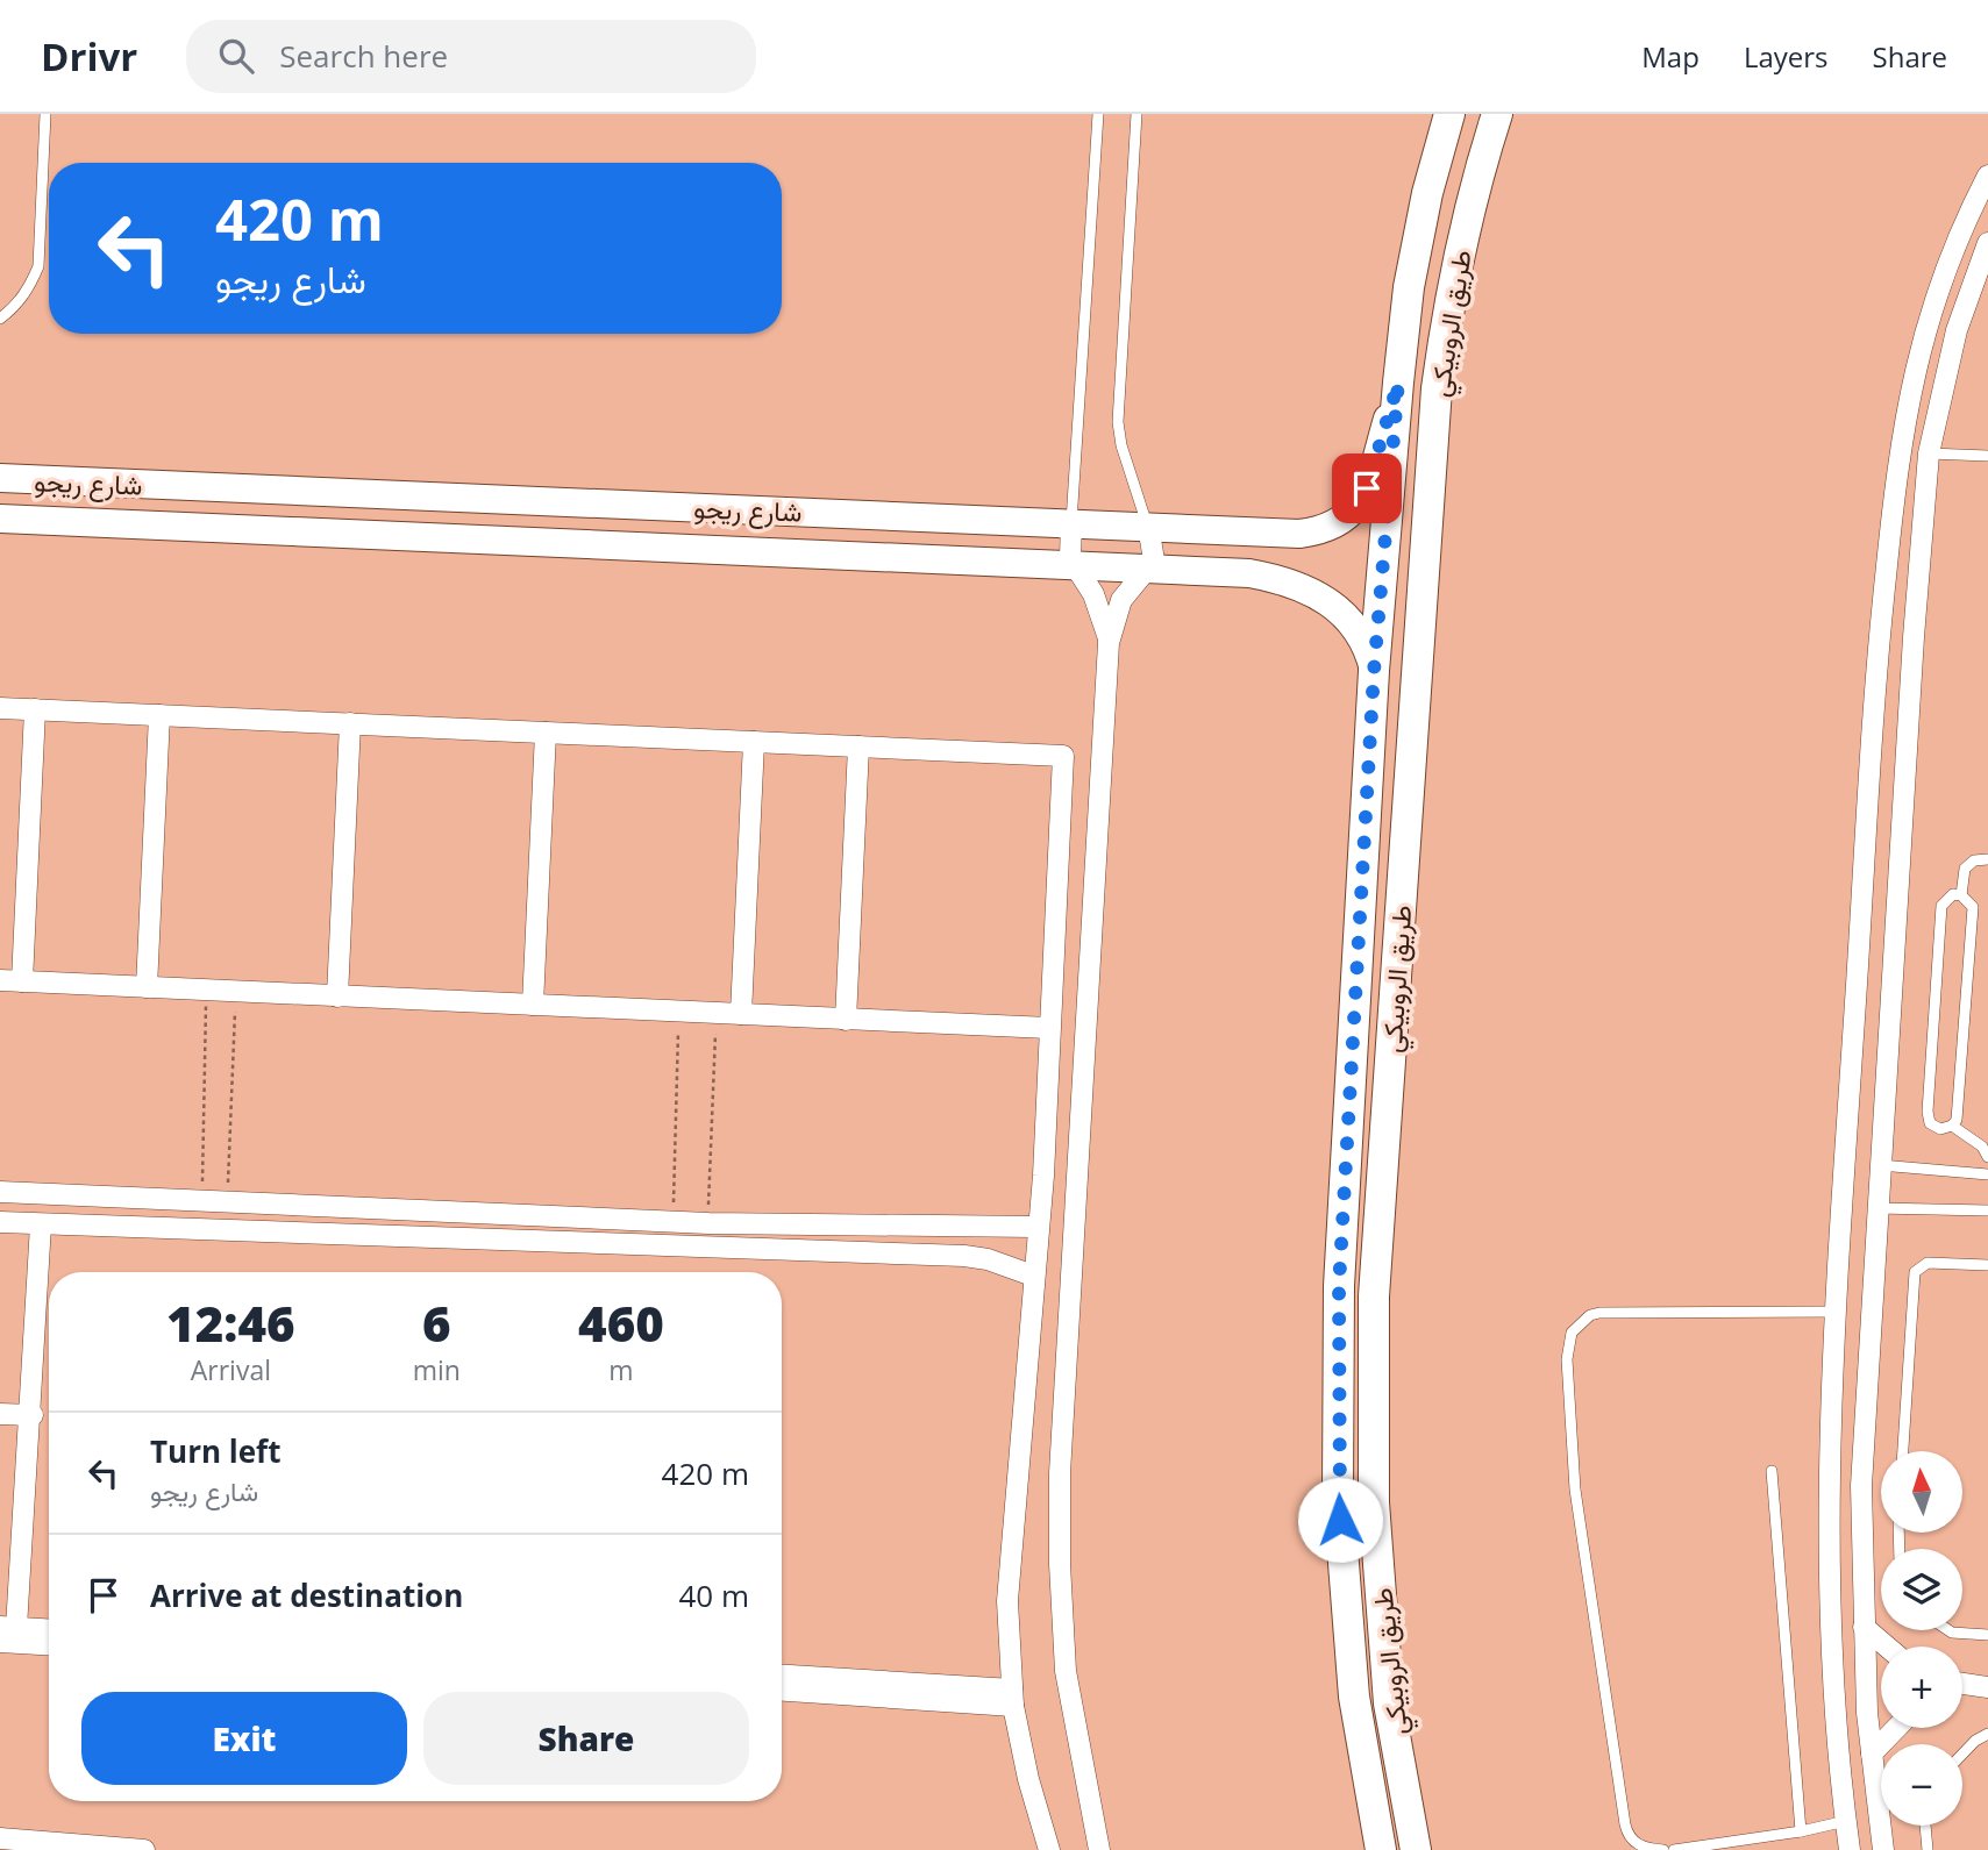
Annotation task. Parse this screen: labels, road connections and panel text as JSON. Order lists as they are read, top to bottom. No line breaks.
{"streets":{"main road":["طريق الروبيكي","شارع ريجو"]},"crossings":[["طريق الروبيكي","شارع ريجو"]],"north":"top","page":{"header":"Drivr","search":"Search here","nav":["Map","Layers","Share"],"turn":["420 m","شارع ريجو"],"eta":["12:46","Arrival","6","min","460","m"],"list":[{"name":"Turn left","note":"شارع ريجو","value":"420 m"},{"name":"Arrive at destination","value":"40 m"}],"map_buttons":["+","−"],"buttons":["Exit","Share"]}}
